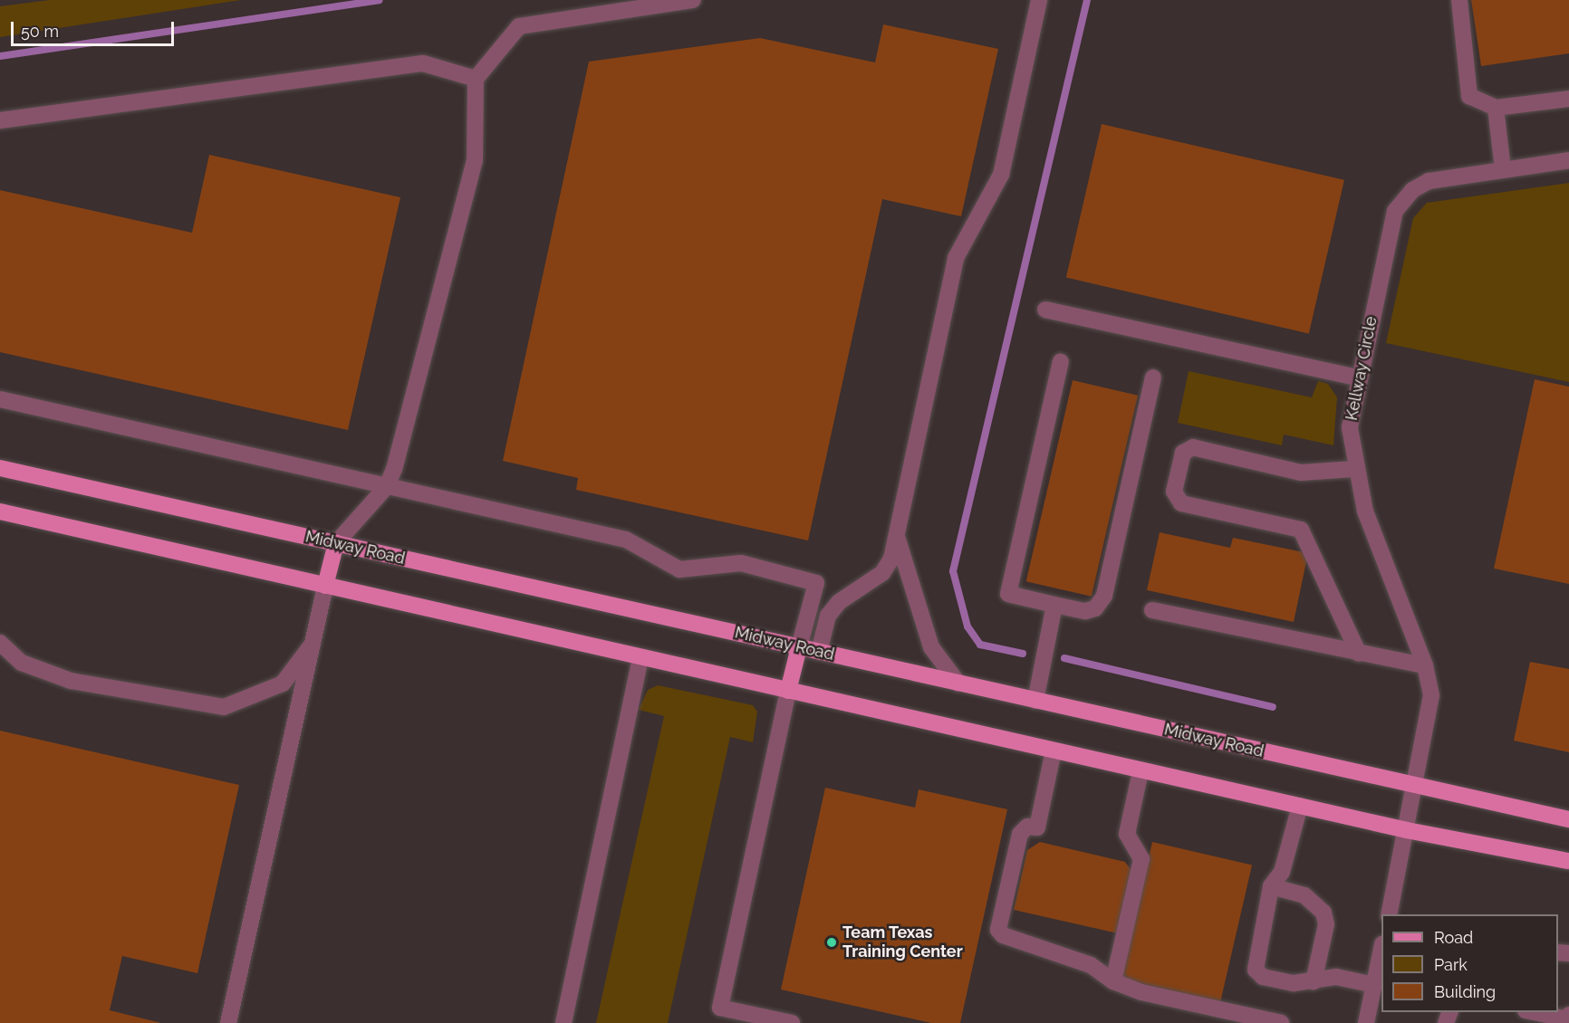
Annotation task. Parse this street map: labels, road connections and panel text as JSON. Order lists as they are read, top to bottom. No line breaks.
{"streets":{"main road":["Midway Road"],"street":["Kellway Circle"]},"crossings":[["Kellway Circle","Midway Road"]],"places":["Team Texas Training Center"],"legend":["Road","Park","Building"],"scale_bar":"50 m"}
